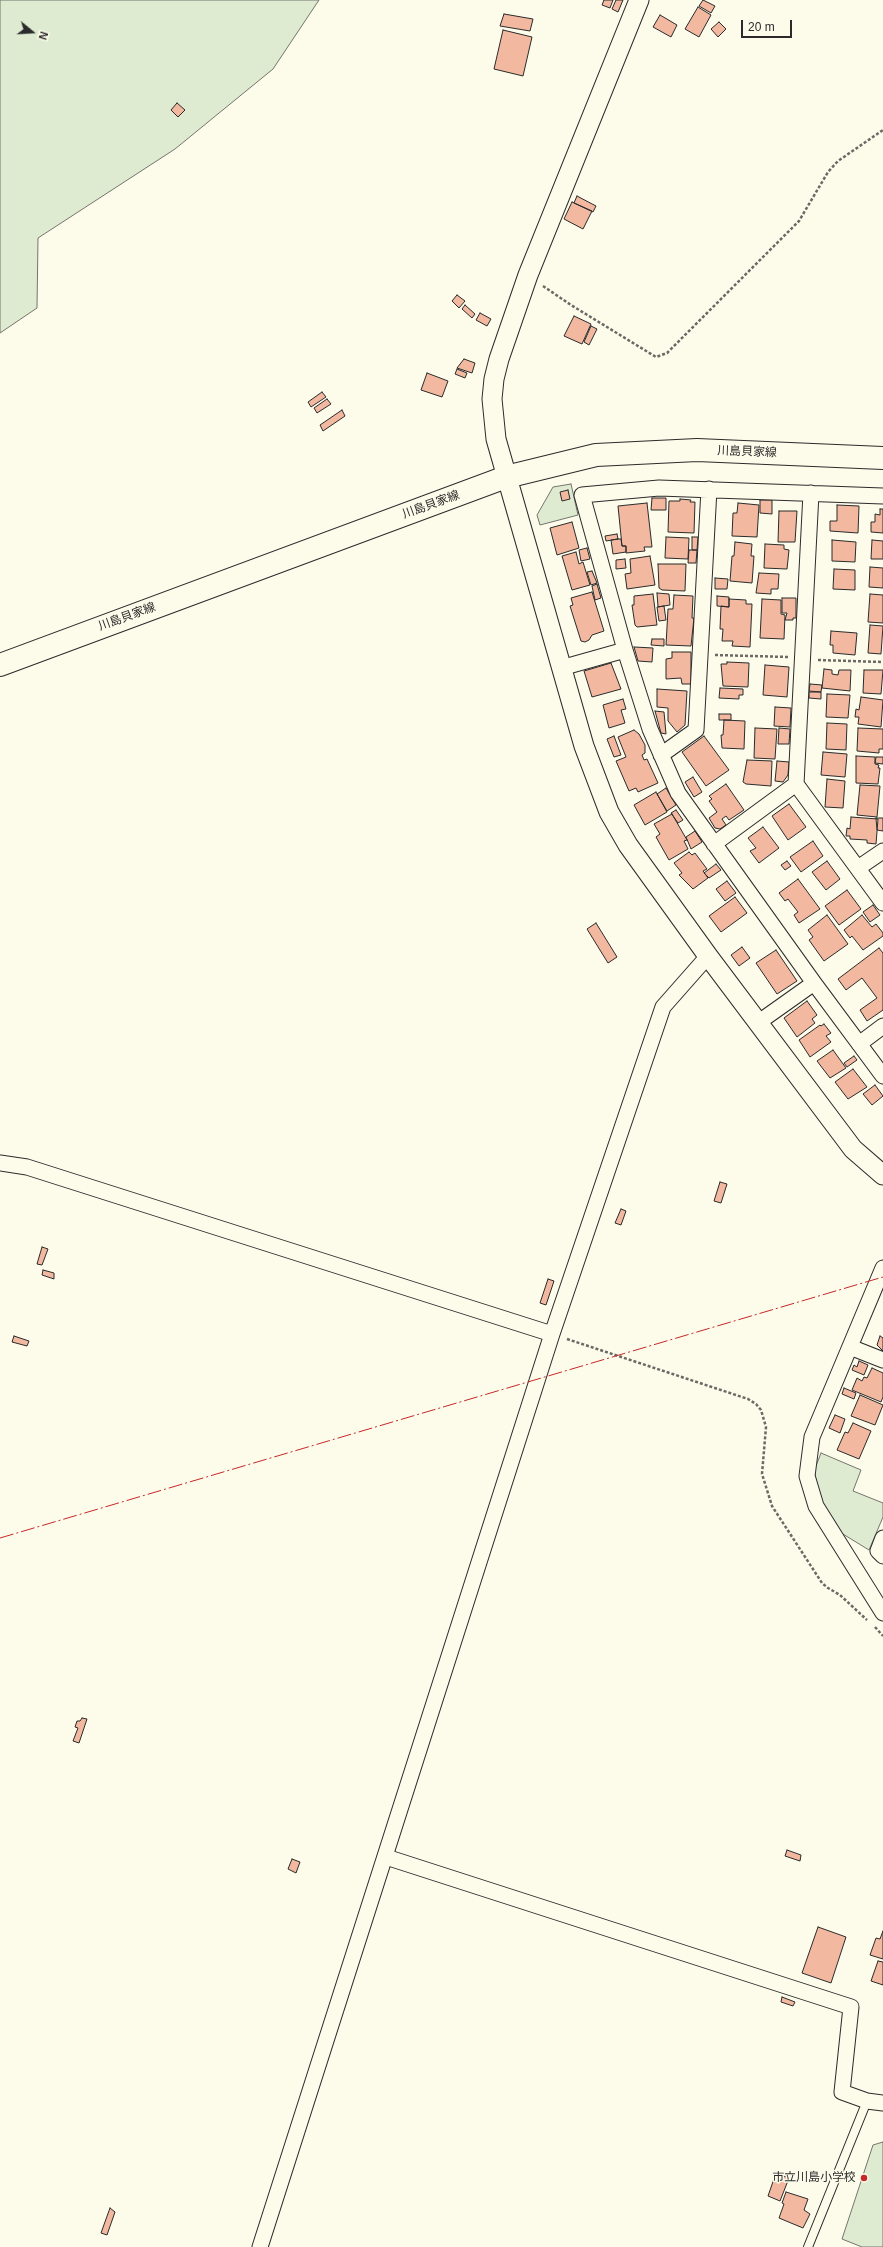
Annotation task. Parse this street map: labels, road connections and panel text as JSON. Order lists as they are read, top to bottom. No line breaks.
{"streets":{"main road":["川島貝家線"]},"places":["市立川島小学校"],"scale_bar":"20 m","north":"right"}
